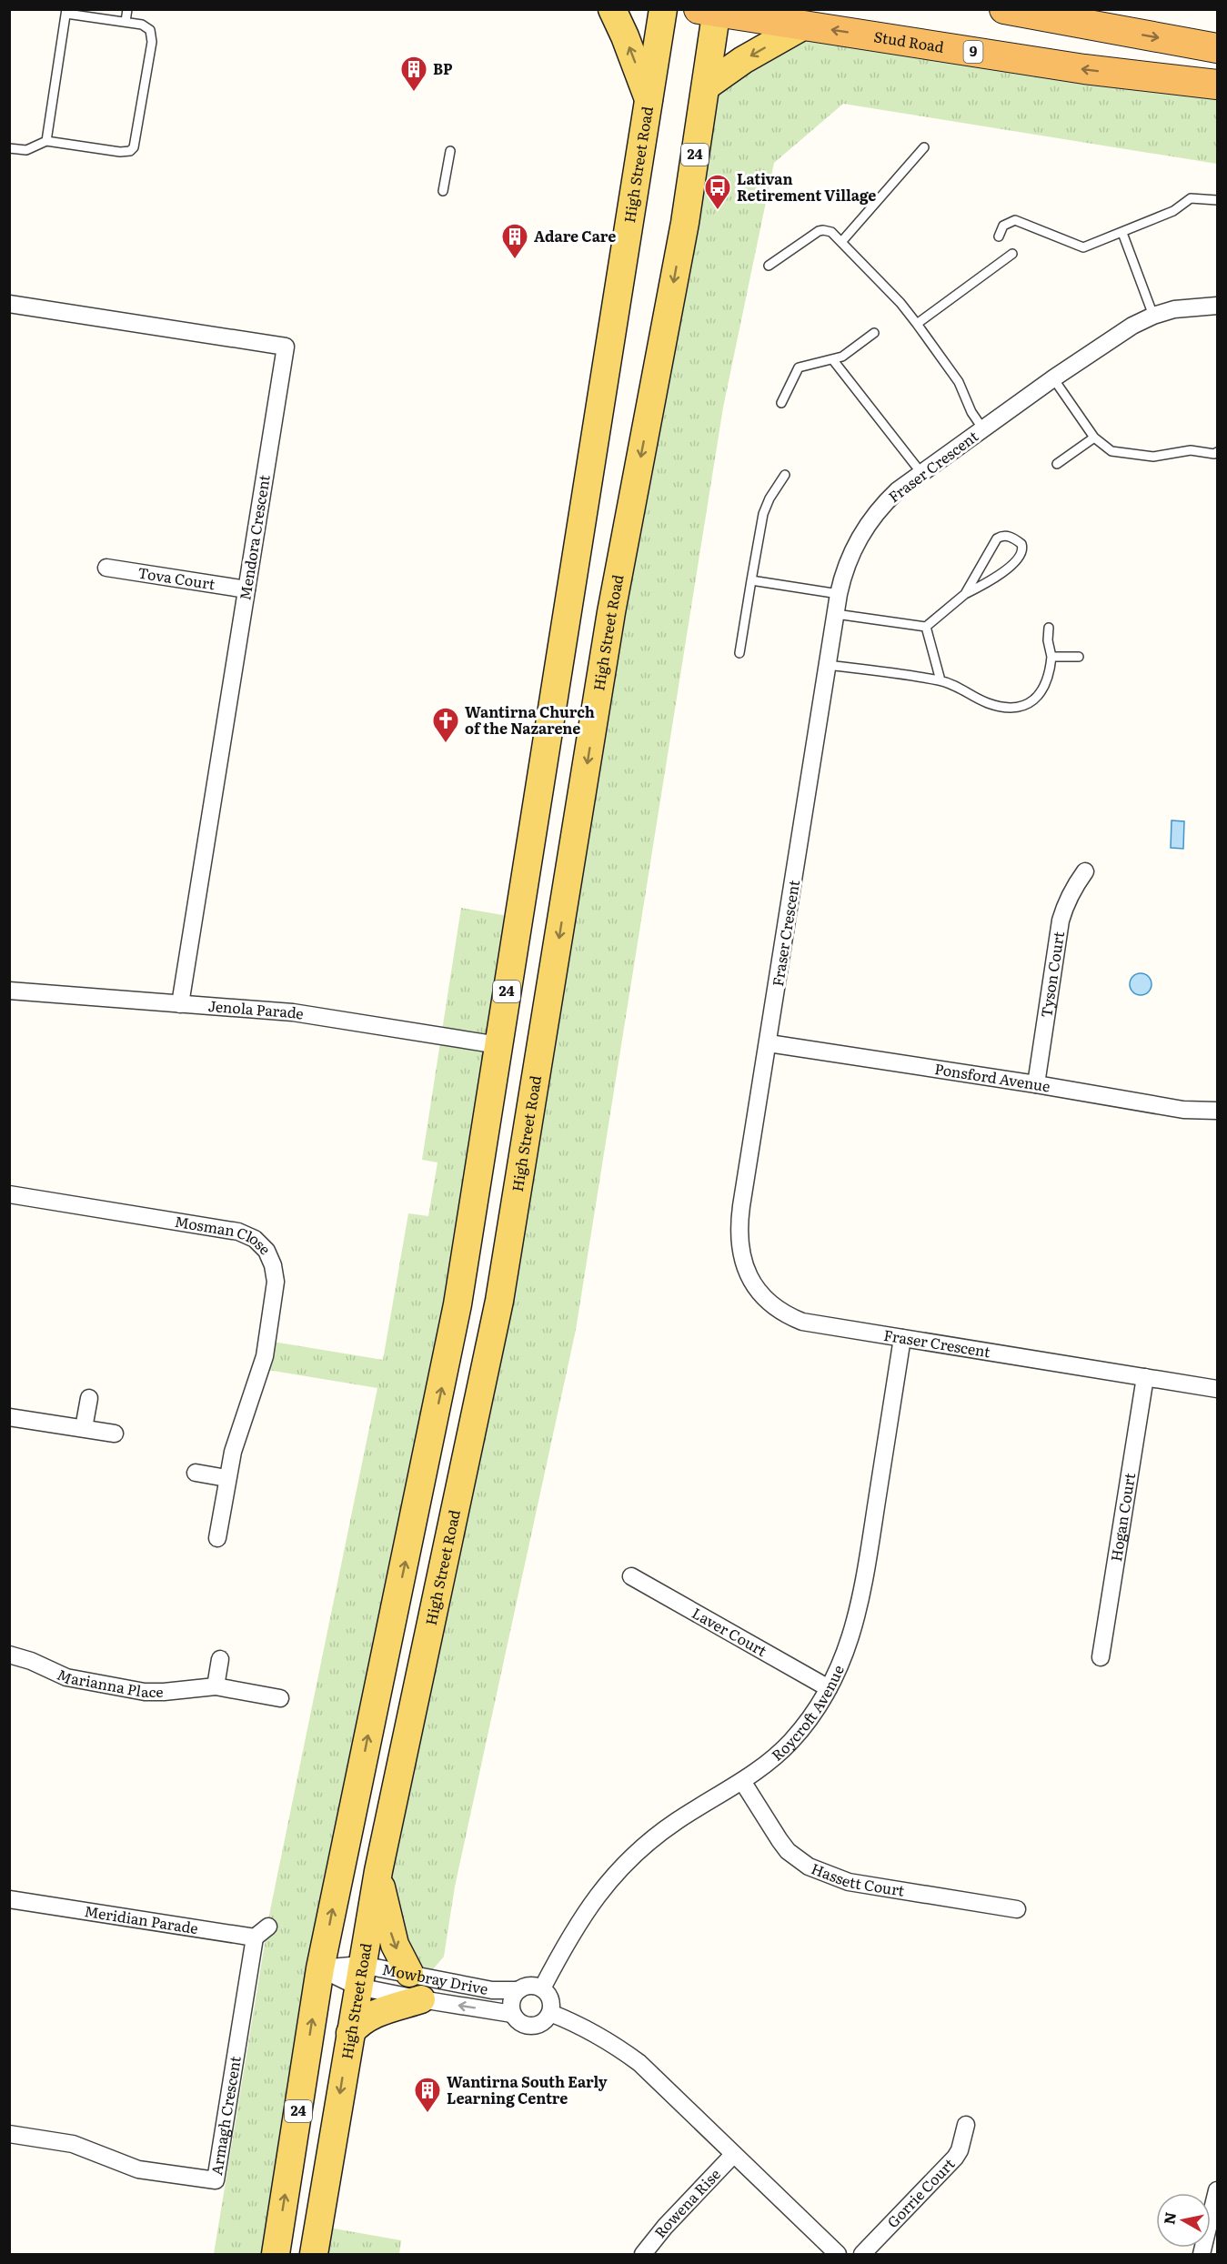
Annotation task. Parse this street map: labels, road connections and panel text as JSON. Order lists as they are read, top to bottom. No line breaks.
{"streets":{"highway":["Stud Road","9"],"main road":["24","High Street Road"],"street":["Fraser Crescent","Mendora Crescent","Tova Court","Tyson Court","Jenola Parade","Ponsford Avenue","Mosman Close","Hogan Court","Laver Court","Marianna Place","Roycroft Avenue","Hassett Court","Meridian Parade","Mowbray Drive","Armagh Crescent","Gorrie Court","Rowena Rise"]},"crossings":[["Stud Road","High Street Road"],["High Street Road","Jenola Parade"],["High Street Road","Mowbray Drive"],["Fraser Crescent","Ponsford Avenue"],["Fraser Crescent","Hogan Court"],["Fraser Crescent","Roycroft Avenue"],["Mendora Crescent","Tova Court"],["Mendora Crescent","Jenola Parade"],["Tyson Court","Ponsford Avenue"],["Laver Court","Roycroft Avenue"],["Roycroft Avenue","Hassett Court"],["Roycroft Avenue","Mowbray Drive"],["Meridian Parade","Armagh Crescent"]],"places":{"building":["BP","Adare Care","Wantirna South Early Learning Centre"],"bus stop":["Lativan Retirement Village"],"church":["Wantirna Church of the Nazarene"]},"north":"left"}
